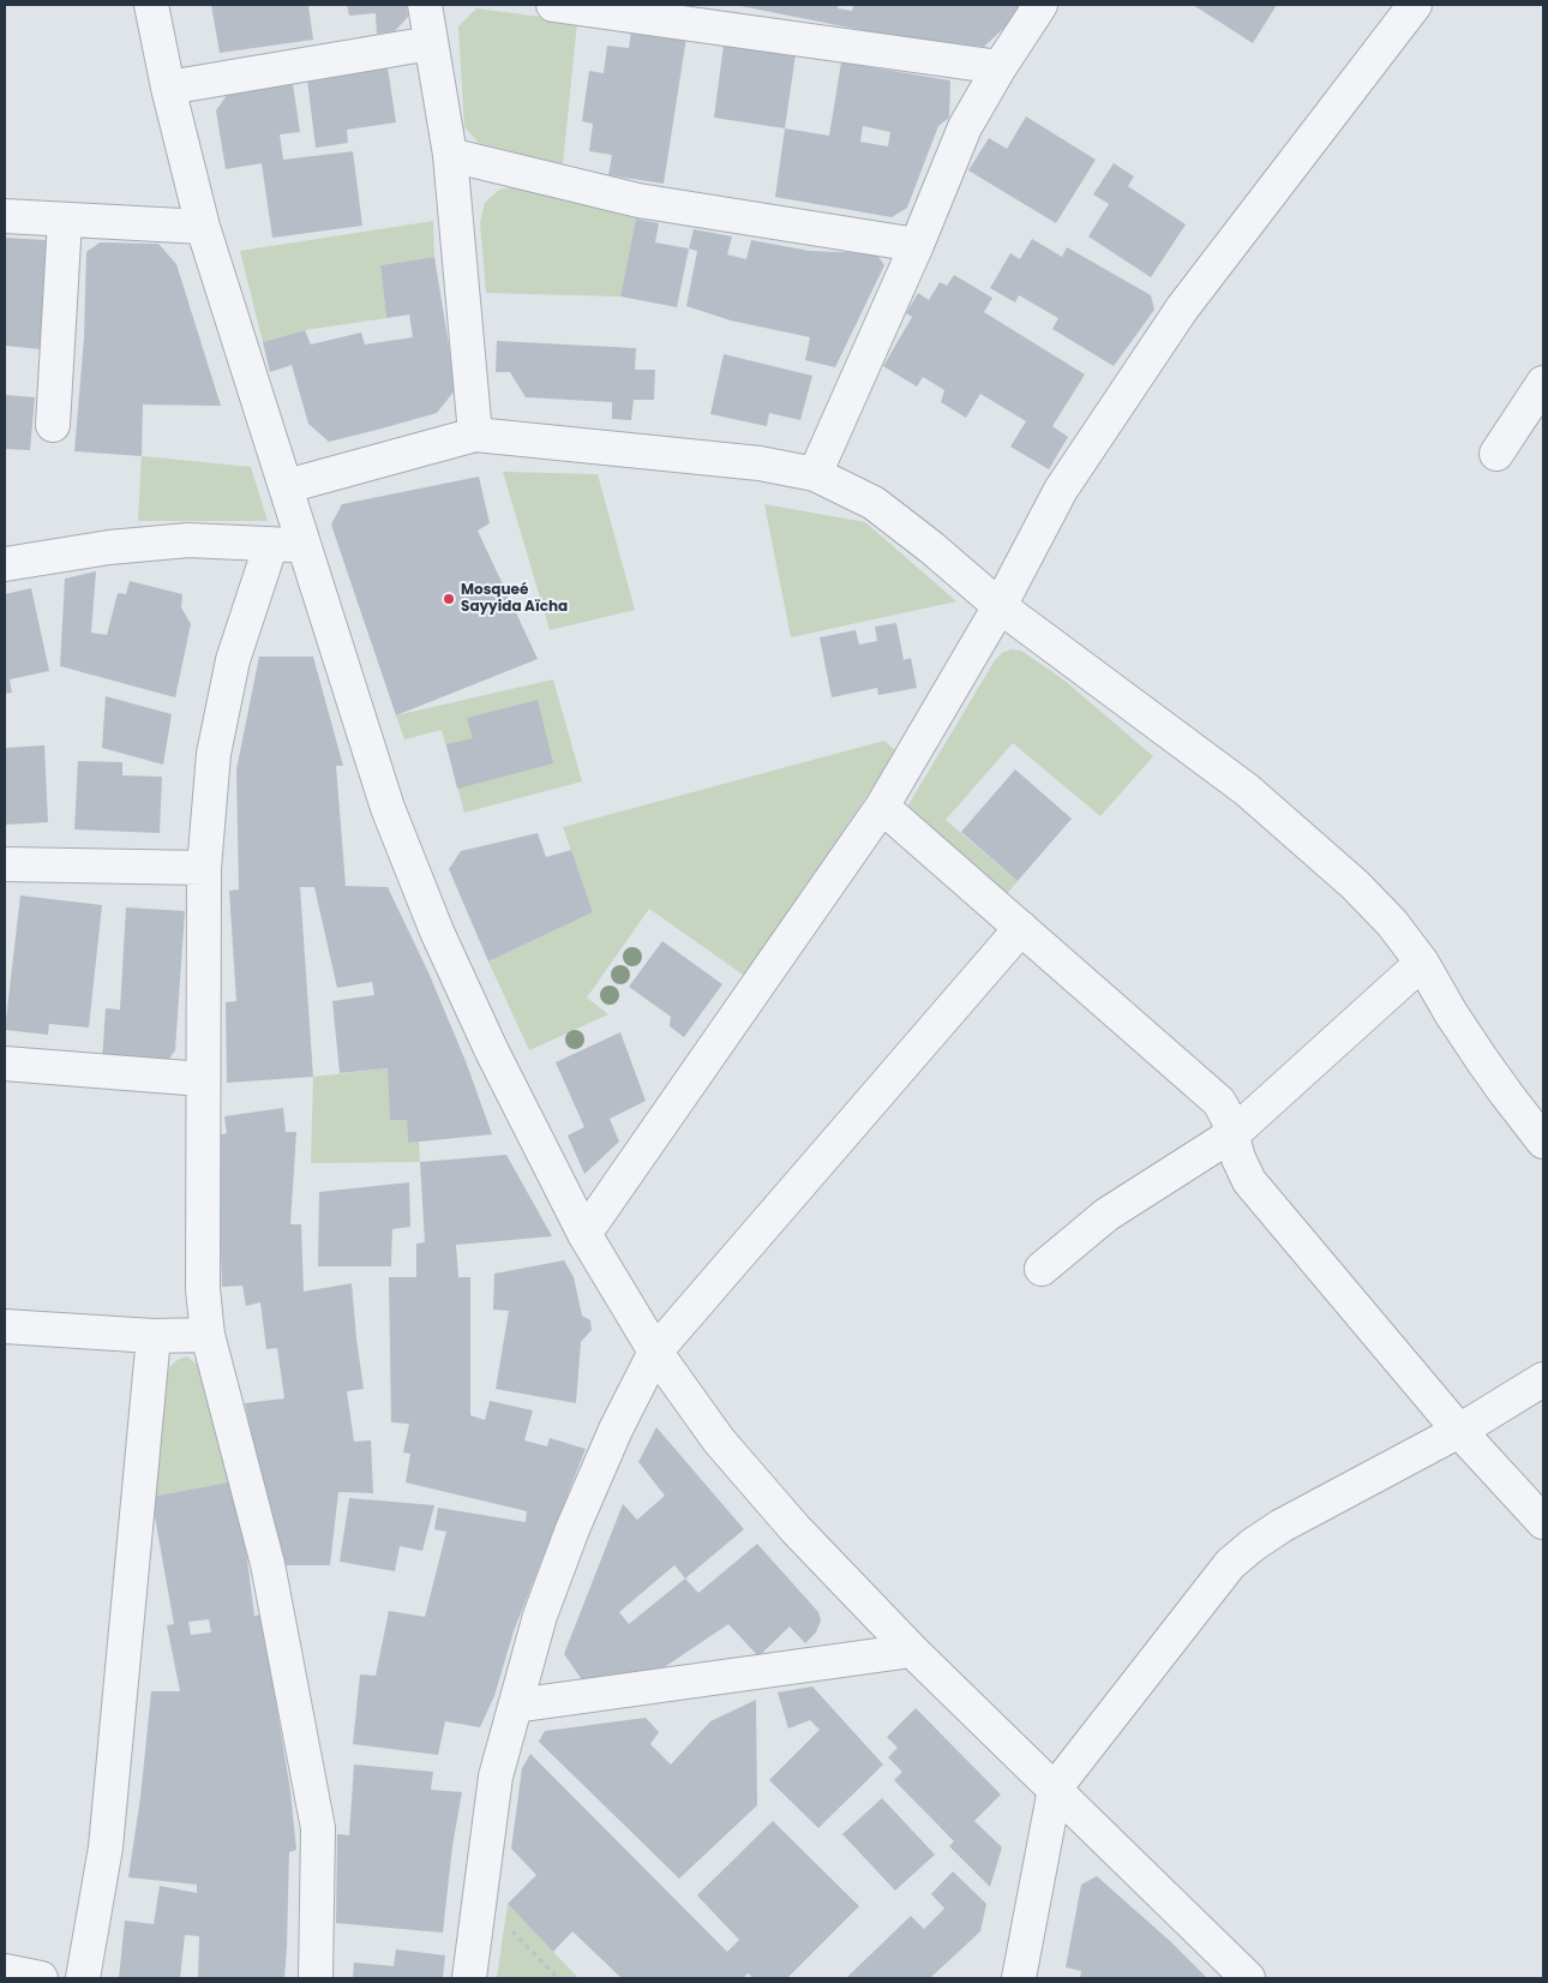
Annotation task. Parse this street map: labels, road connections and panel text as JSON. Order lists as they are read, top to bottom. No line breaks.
{"places":["Mosqueé Sayyida Aïcha"]}
